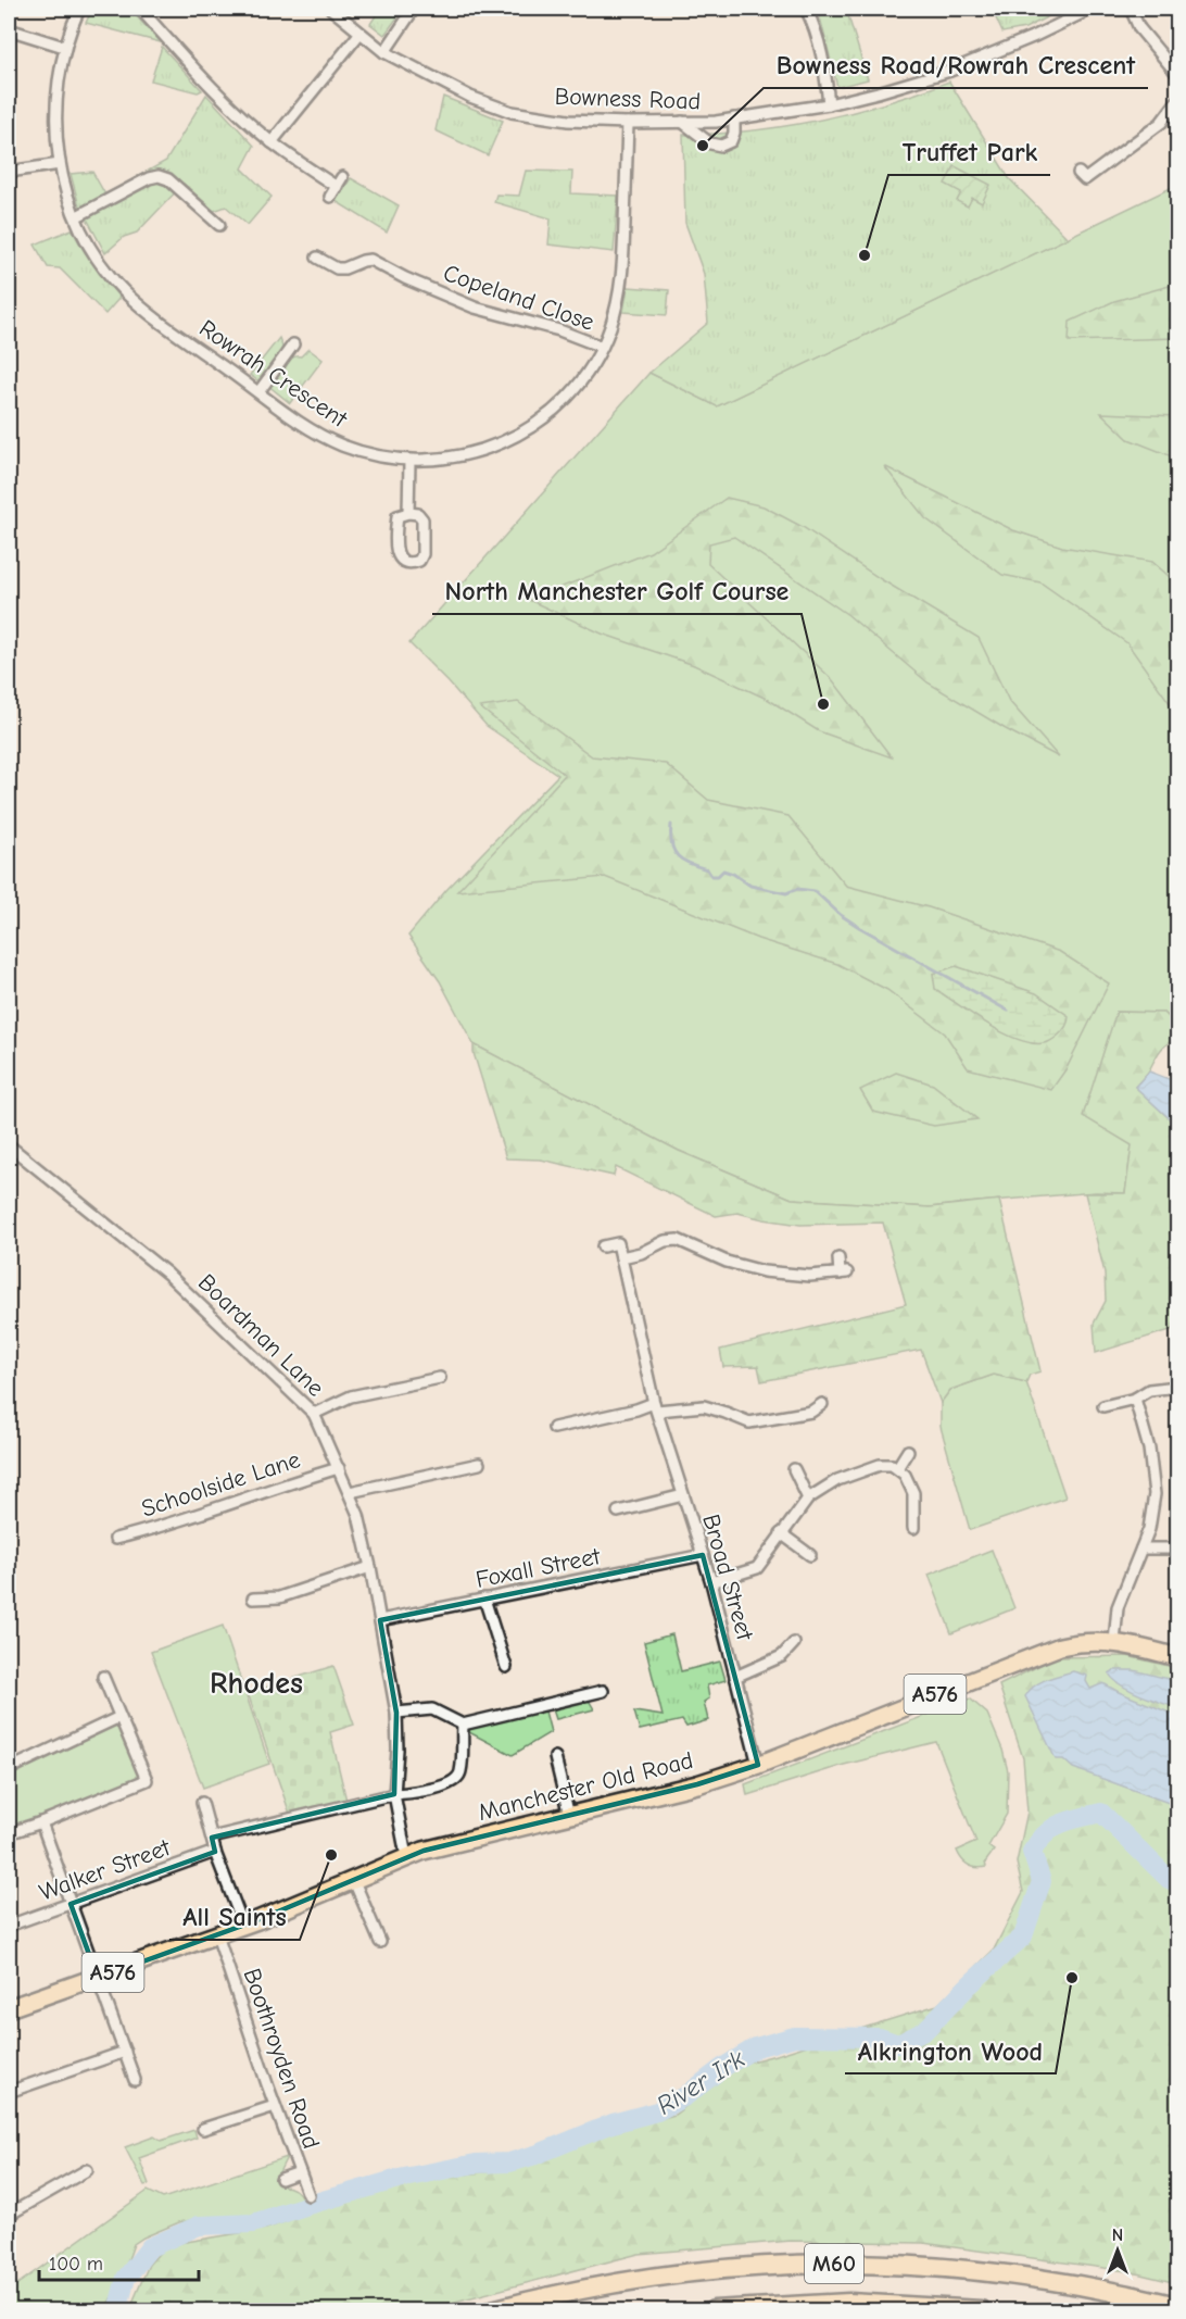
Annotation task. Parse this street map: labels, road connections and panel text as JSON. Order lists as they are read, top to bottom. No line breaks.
{"streets":{"highway":["M60"],"main road":["A576","Manchester Old Road"],"street":["Bowness Road","Copeland Close","Rowrah Crescent","Boardman Lane","Schoolside Lane","Foxall Street","Broad Street","Walker Street","Boothroyden Road"]},"crossings":[["Bowness Road","Rowrah Crescent"],["Copeland Close","Rowrah Crescent"],["Boardman Lane","Schoolside Lane"],["Boardman Lane","Foxall Street"],["Boardman Lane","Manchester Old Road"],["Foxall Street","Broad Street"],["Broad Street","Manchester Old Road"],["Manchester Old Road","Boothroyden Road"]],"districts":["Rhodes"],"water":["River Irk"],"places":["Bowness Road/Rowrah Crescent","Truffet Park","North Manchester Golf Course","All Saints","Alkrington Wood"],"scale_bar":"100 m","north":"top"}
